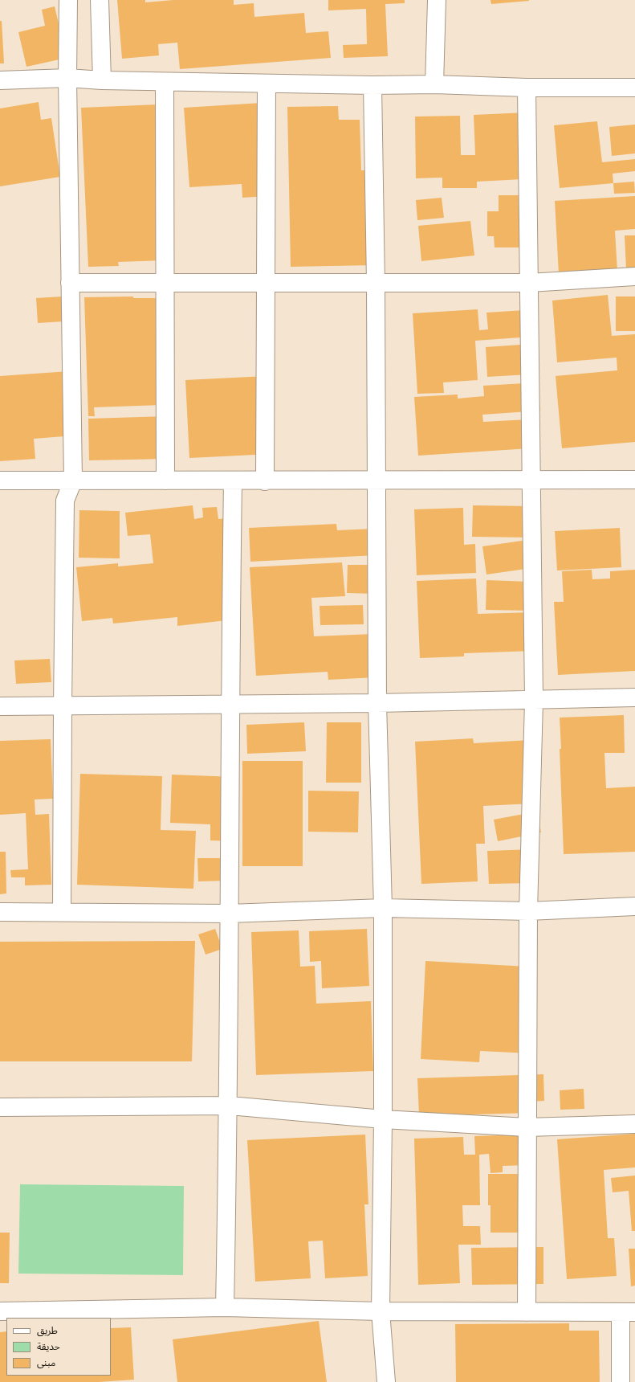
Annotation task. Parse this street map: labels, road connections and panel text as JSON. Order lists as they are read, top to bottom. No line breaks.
{"legend":["طريق","حديقة","مبنى"]}
